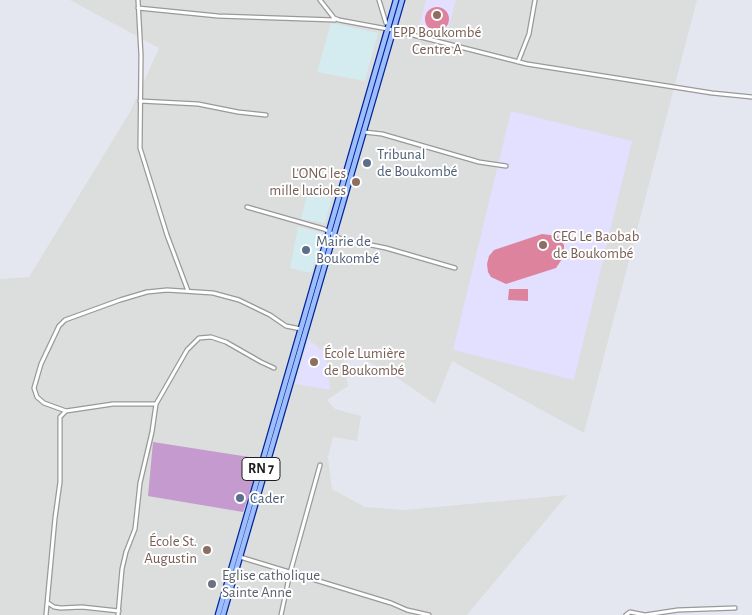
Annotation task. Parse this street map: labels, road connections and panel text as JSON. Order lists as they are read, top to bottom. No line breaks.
{"streets":{"main road":["RN 7"]},"places":["EPP Boukombé Centre A","Tribunal de Boukombé","L'ONG les mille lucioles","CEG Le Baobab de Boukombé","Mairie de Boukombé","École Lumière de Boukombé","Cader","École St. Augustin","Eglise catholique Sainte Anne"]}
